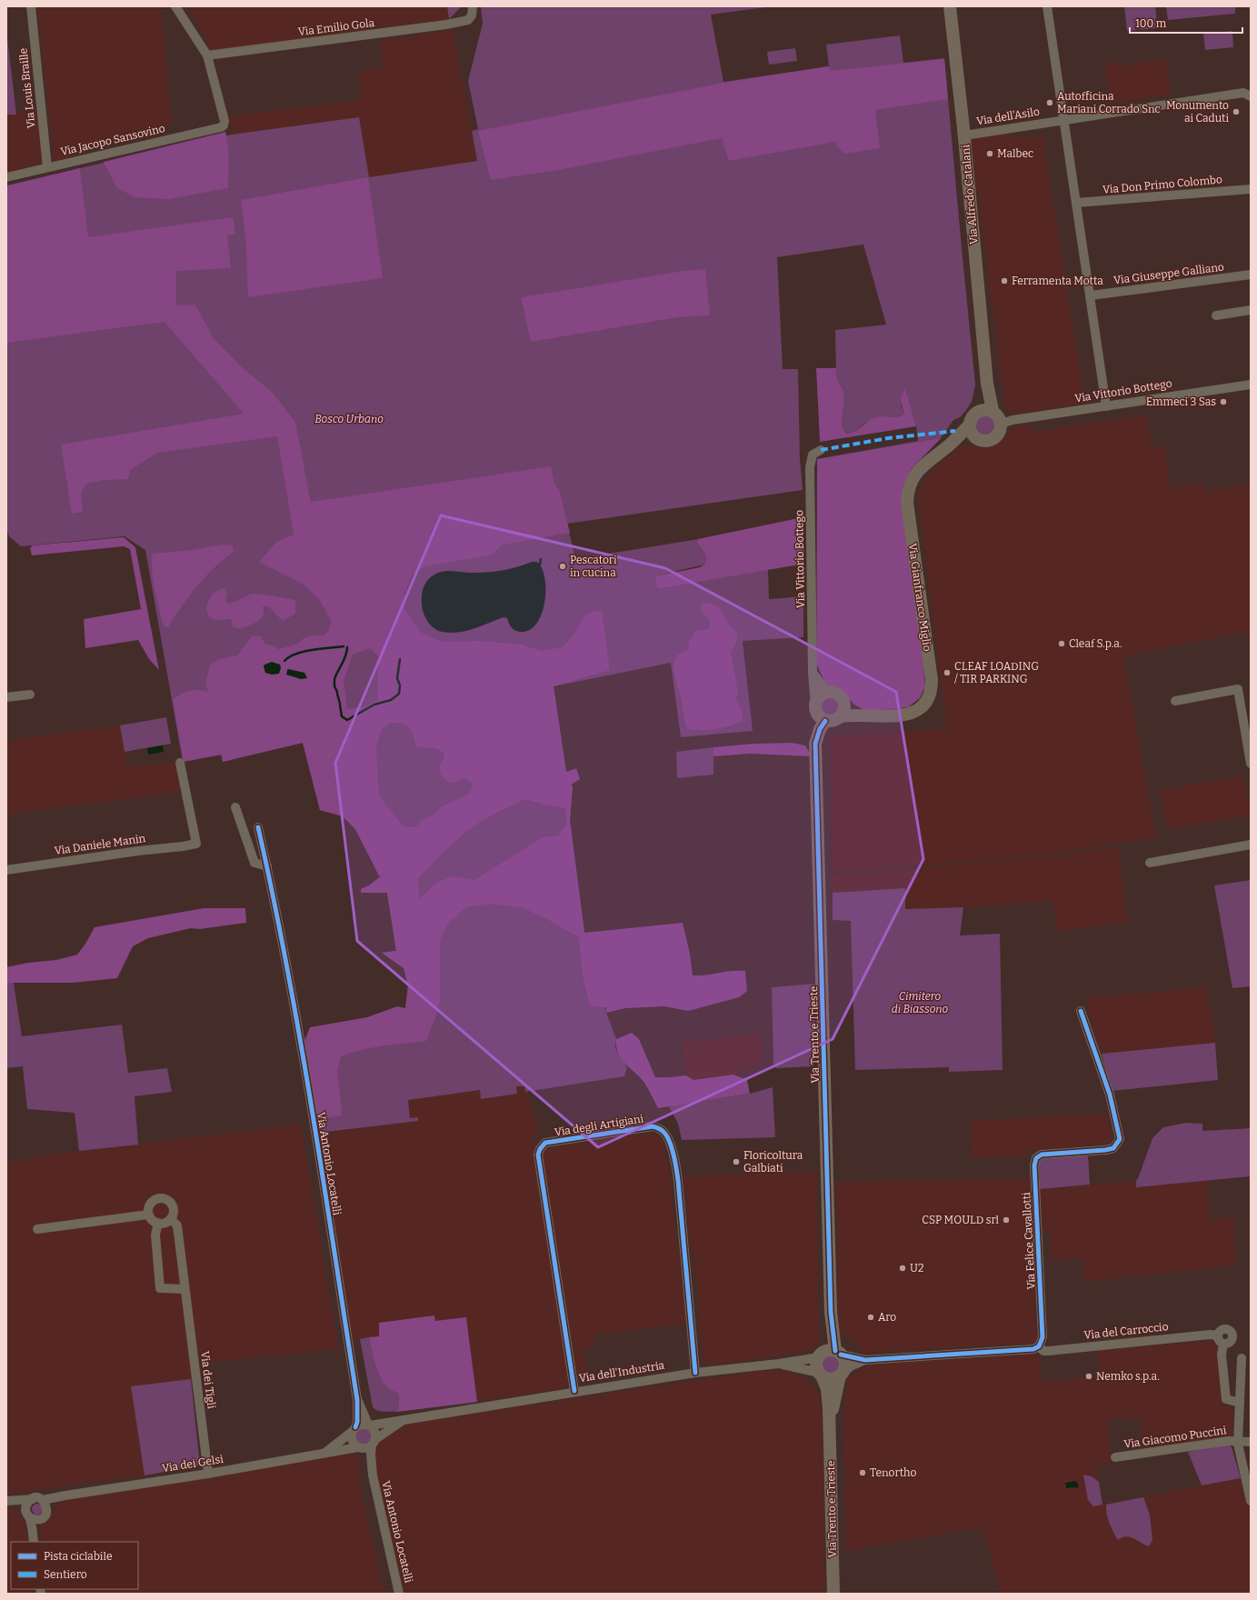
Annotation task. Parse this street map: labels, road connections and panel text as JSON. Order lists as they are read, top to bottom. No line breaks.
{"streets":{"street":["Via Emilio Gola","Via Louis Braille","Via dell'Asilo","Via Jacopo Sansovino","Via Don Primo Colombo","Via Alfredo Catalani","Via Giuseppe Galliano","Via Vittorio Bottego","Via Gianfranco Miglio","Via Daniele Manin","Via Trento e Trieste","Via degli Artigiani","Via Antonio Locatelli","Via Felice Cavallotti","Via del Carroccio","Via dell'Industria","Via dei Tigli","Via Giacomo Puccini","Via dei Gelsi"]},"crossings":[["Via Emilio Gola","Via Jacopo Sansovino"],["Via Louis Braille","Via Jacopo Sansovino"],["Via dell'Asilo","Via Alfredo Catalani"],["Via Alfredo Catalani","Via Vittorio Bottego"],["Via Alfredo Catalani","Via Gianfranco Miglio"],["Via Vittorio Bottego","Via Gianfranco Miglio"],["Via Vittorio Bottego","Via Trento e Trieste"],["Via Gianfranco Miglio","Via Trento e Trieste"],["Via Trento e Trieste","Via dell'Industria"],["Via degli Artigiani","Via dell'Industria"],["Via Antonio Locatelli","Via dell'Industria"],["Via Antonio Locatelli","Via dei Gelsi"],["Via Felice Cavallotti","Via del Carroccio"],["Via dell'Industria","Via dei Gelsi"],["Via dei Tigli","Via dei Gelsi"]],"parks":["Bosco Urbano","Cimitero di Biassono"],"places":["Autofficina Mariani Corrado Snc","Monumento ai Caduti","Malbec","Ferramenta Motta","Emmeci 3 Sas","Pescatori in cucina","Cleaf S.p.a.","CLEAF LOADING / TIR PARKING","Floricoltura Galbiati","CSP MOULD srl","U2","Aro","Nemko s.p.a.","Tenortho"],"legend":["Pista ciclabile","Sentiero"],"scale_bar":"100 m"}
